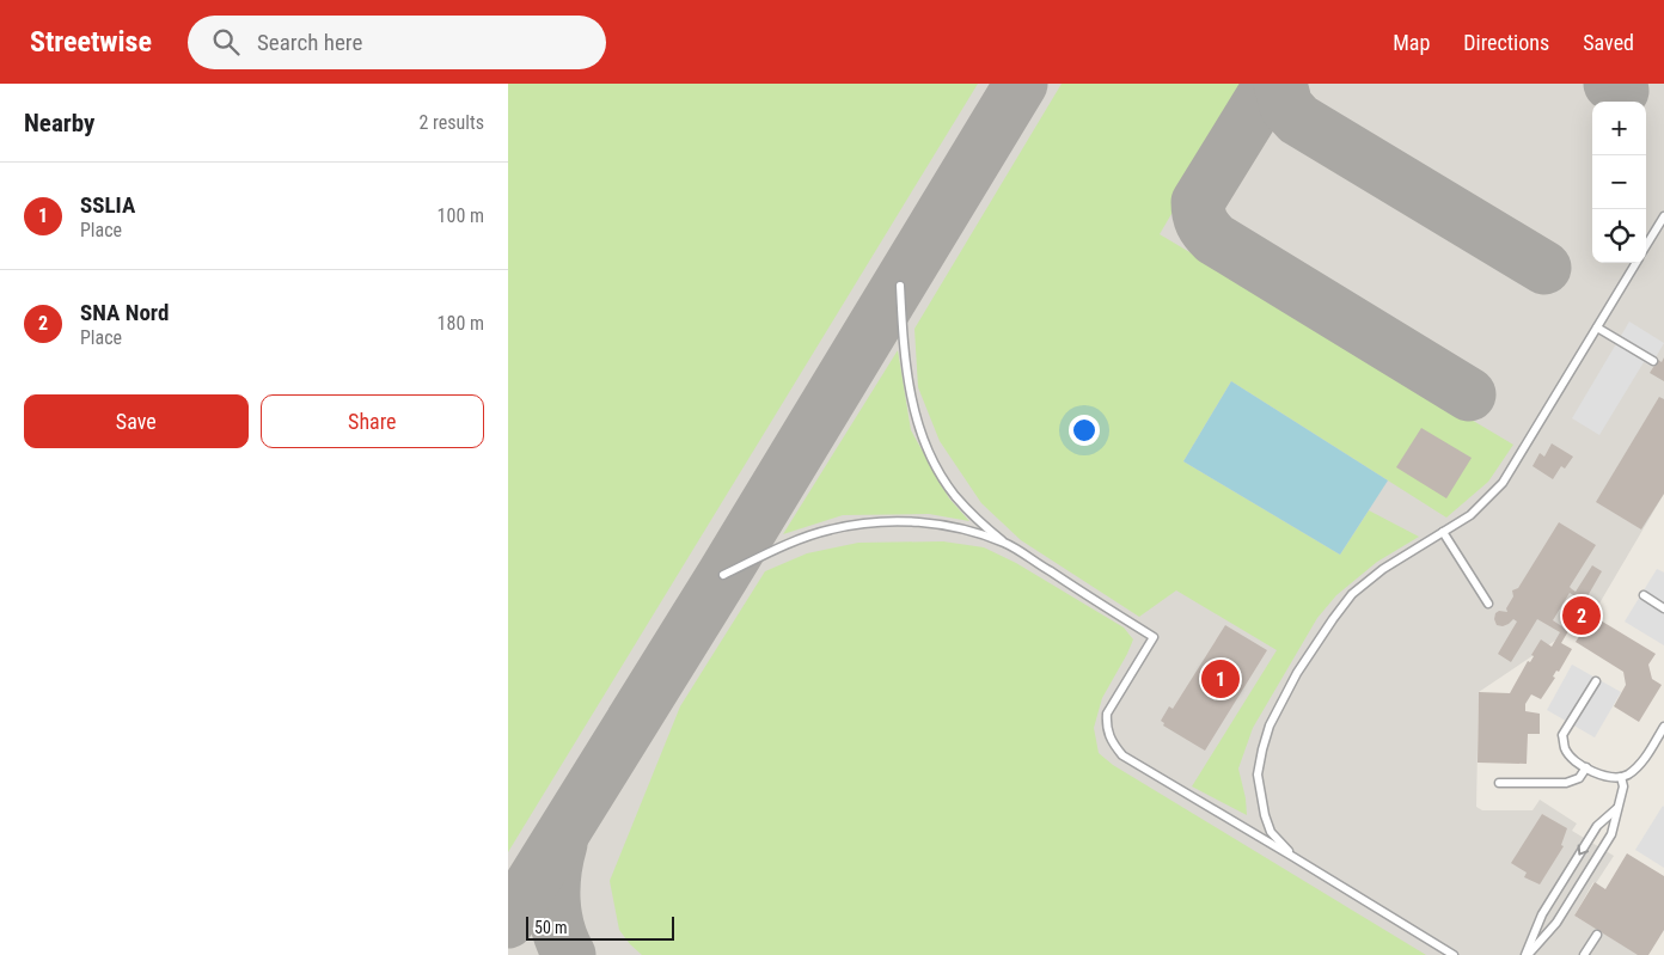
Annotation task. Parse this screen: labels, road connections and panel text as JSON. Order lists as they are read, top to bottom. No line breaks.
{"scale_bar":"50 m","page":{"header":"Streetwise","search":"Search here","nav":["Map","Directions","Saved"],"heading":["Nearby","2 results"],"map_buttons":["+","−"],"list":[{"mark":"1","name":"SSLIA","note":"Place","value":"100 m"},{"mark":"2","name":"SNA Nord","note":"Place","value":"180 m"}],"buttons":["Save","Share"],"pins":["2","1"],"scale":"50 m"}}
